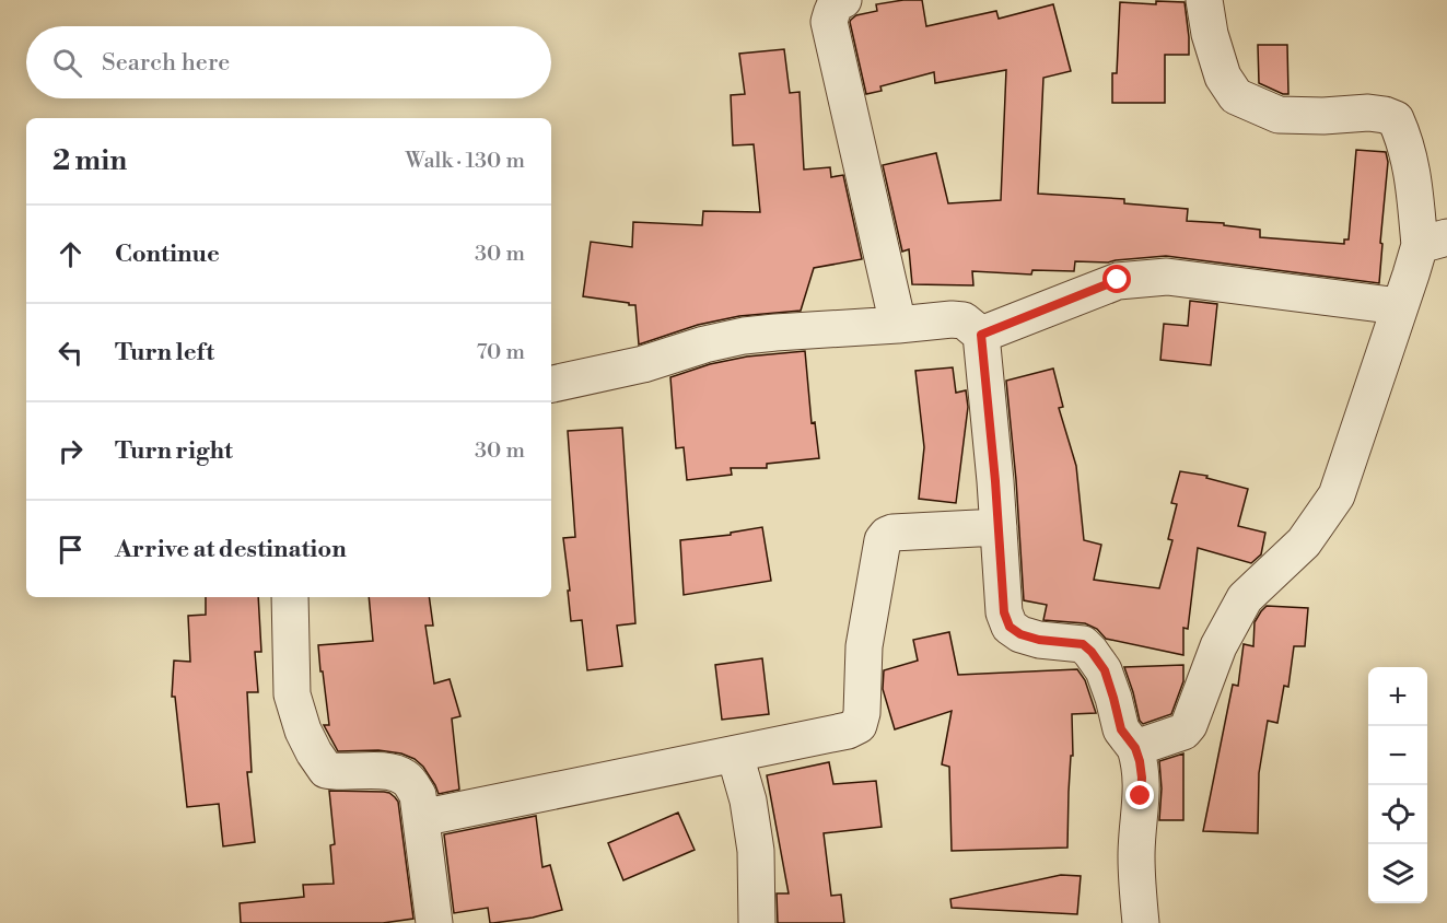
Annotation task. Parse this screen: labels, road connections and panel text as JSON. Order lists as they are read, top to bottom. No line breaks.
{"page":{"search":"Search here","heading":["2 min","Walk · 130 m"],"list":[["Continue","30 m"],["Turn left","70 m"],["Turn right","30 m"],"Arrive at destination"],"map_buttons":["+","−"]}}
